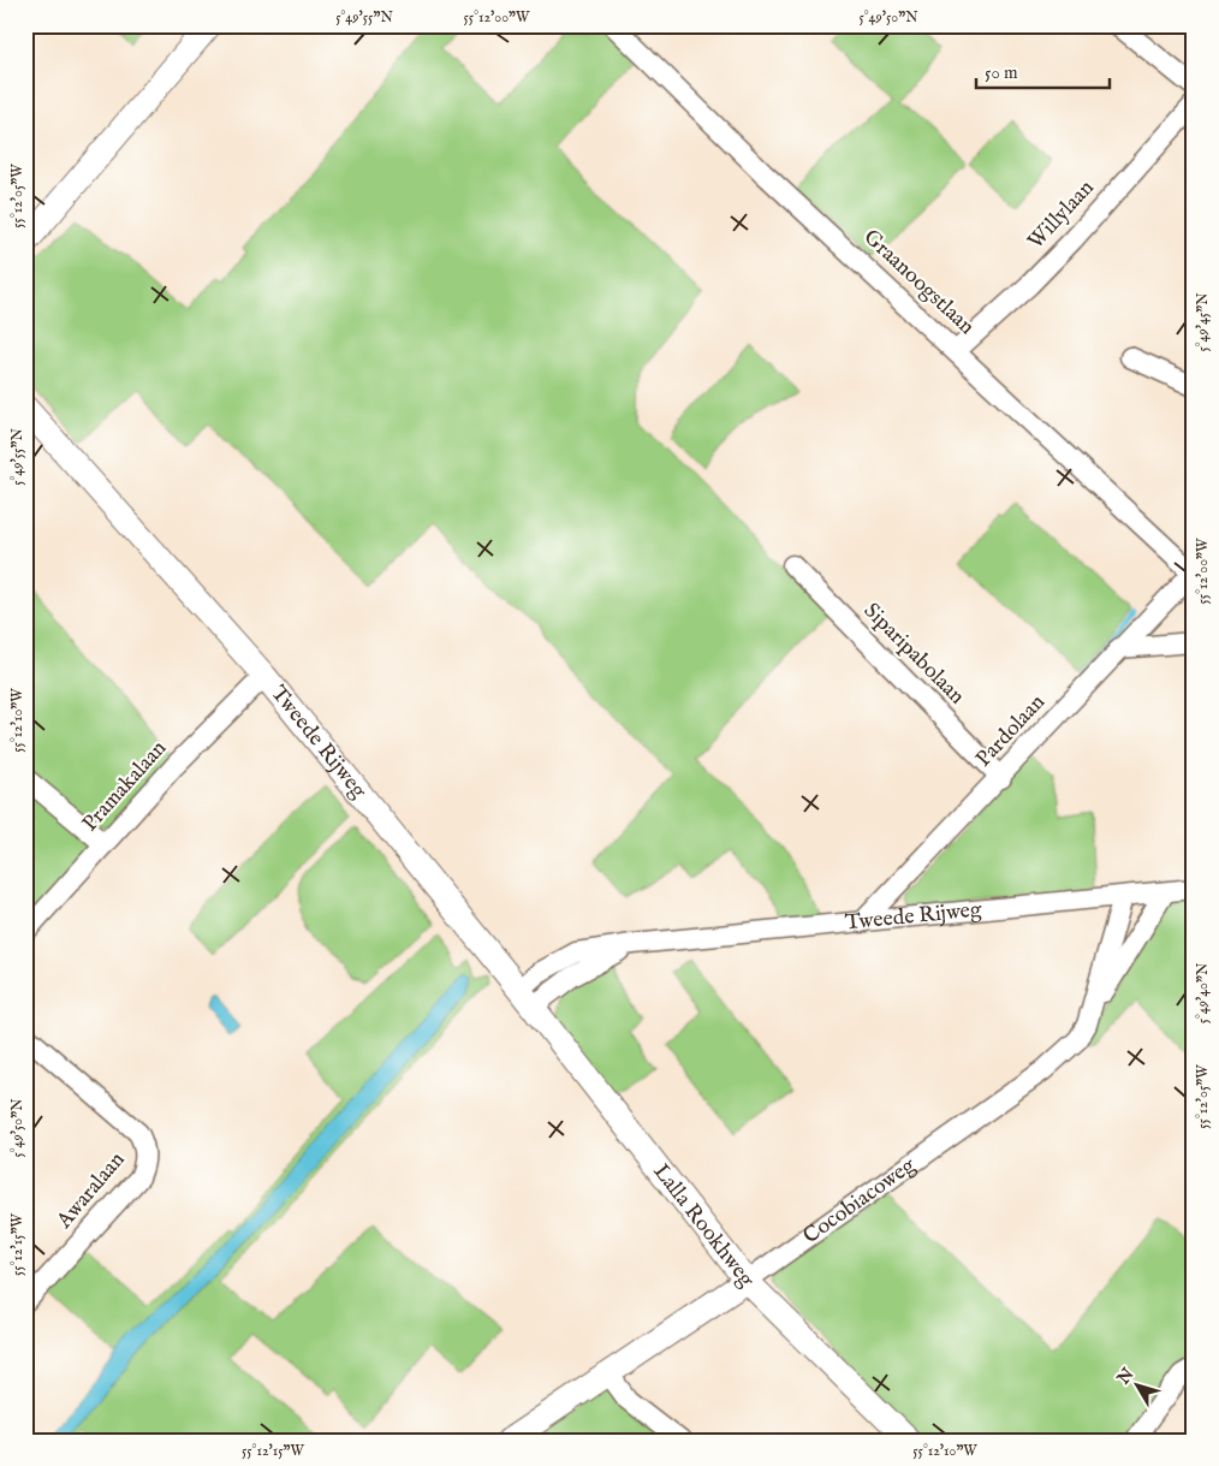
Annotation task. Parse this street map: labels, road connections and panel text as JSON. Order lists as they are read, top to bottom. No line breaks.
{"streets":{"street":["Willylaan","Graanoogstlaan","Siparipabolaan","Pardolaan","Tweede Rijweg","Pramakalaan","Awaralaan","Cocobiacoweg","Lalla Rookhweg"]},"crossings":[["Willylaan","Graanoogstlaan"],["Graanoogstlaan","Pardolaan"],["Siparipabolaan","Pardolaan"],["Pardolaan","Tweede Rijweg"],["Tweede Rijweg","Pramakalaan"],["Tweede Rijweg","Cocobiacoweg"],["Tweede Rijweg","Lalla Rookhweg"],["Cocobiacoweg","Lalla Rookhweg"]],"scale_bar":"50 m","north":"top left","coordinates":["5°49'55\"N","55°12'00\"W","5°49'50\"N","55°12'05\"W","5°49'45\"N","55°12'10\"W","5°49'40\"N","55°12'15\"W"]}
